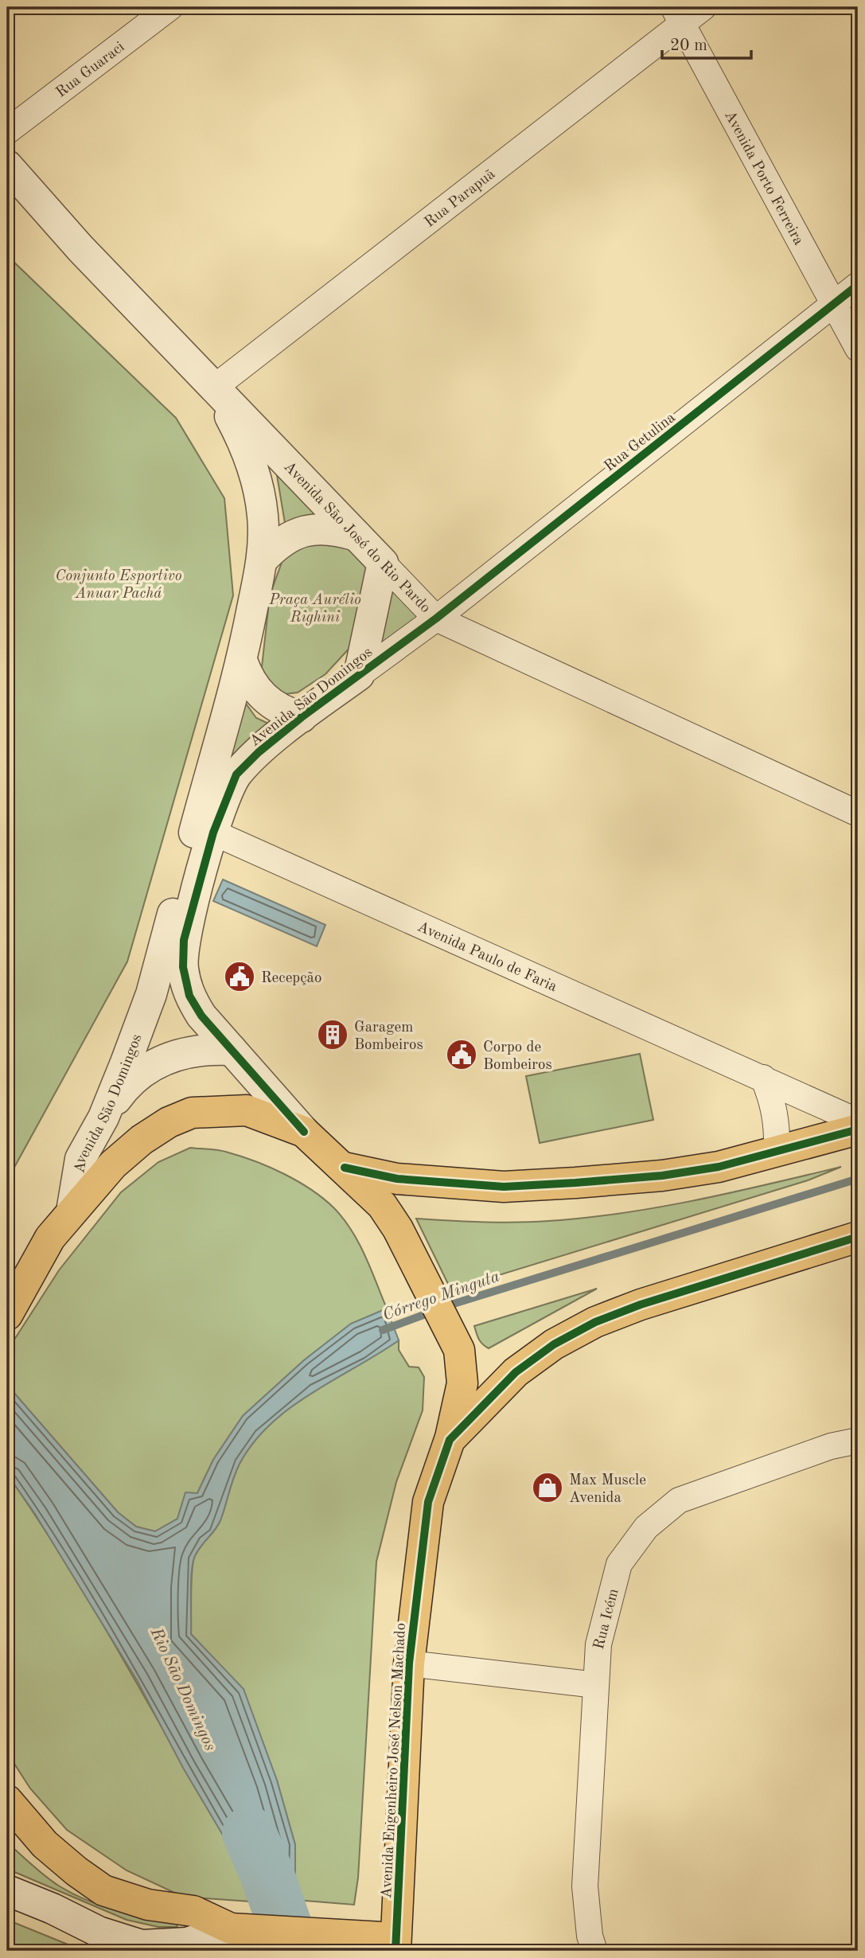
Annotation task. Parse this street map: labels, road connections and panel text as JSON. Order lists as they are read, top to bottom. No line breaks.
{"streets":{"main road":["Avenida Engenheiro José Nelson Machado"],"street":["Rua Guaraci","Avenida Porto Ferreira","Rua Parapuã","Rua Getulina","Avenida São José do Rio Pardo","Avenida São Domingos","Avenida Paulo de Faria","Rua Icém"]},"crossings":[["Avenida Porto Ferreira","Rua Parapuã"],["Avenida Porto Ferreira","Rua Getulina"],["Rua Parapuã","Avenida São José do Rio Pardo"],["Rua Parapuã","Avenida São Domingos"],["Rua Getulina","Avenida São José do Rio Pardo"],["Rua Getulina","Avenida São Domingos"],["Avenida São José do Rio Pardo","Avenida São Domingos"],["Avenida São Domingos","Avenida Paulo de Faria"]],"water":["Córrego Minguta","Rio São Domingos"],"parks":["Conjunto Esportivo Anuar Pachá","Praça Aurélio Righini"],"places":{"public building":["Recepção","Corpo de Bombeiros"],"building":["Garagem Bombeiros"],"shop":["Max Muscle Avenida"]},"scale_bar":"20 m"}
